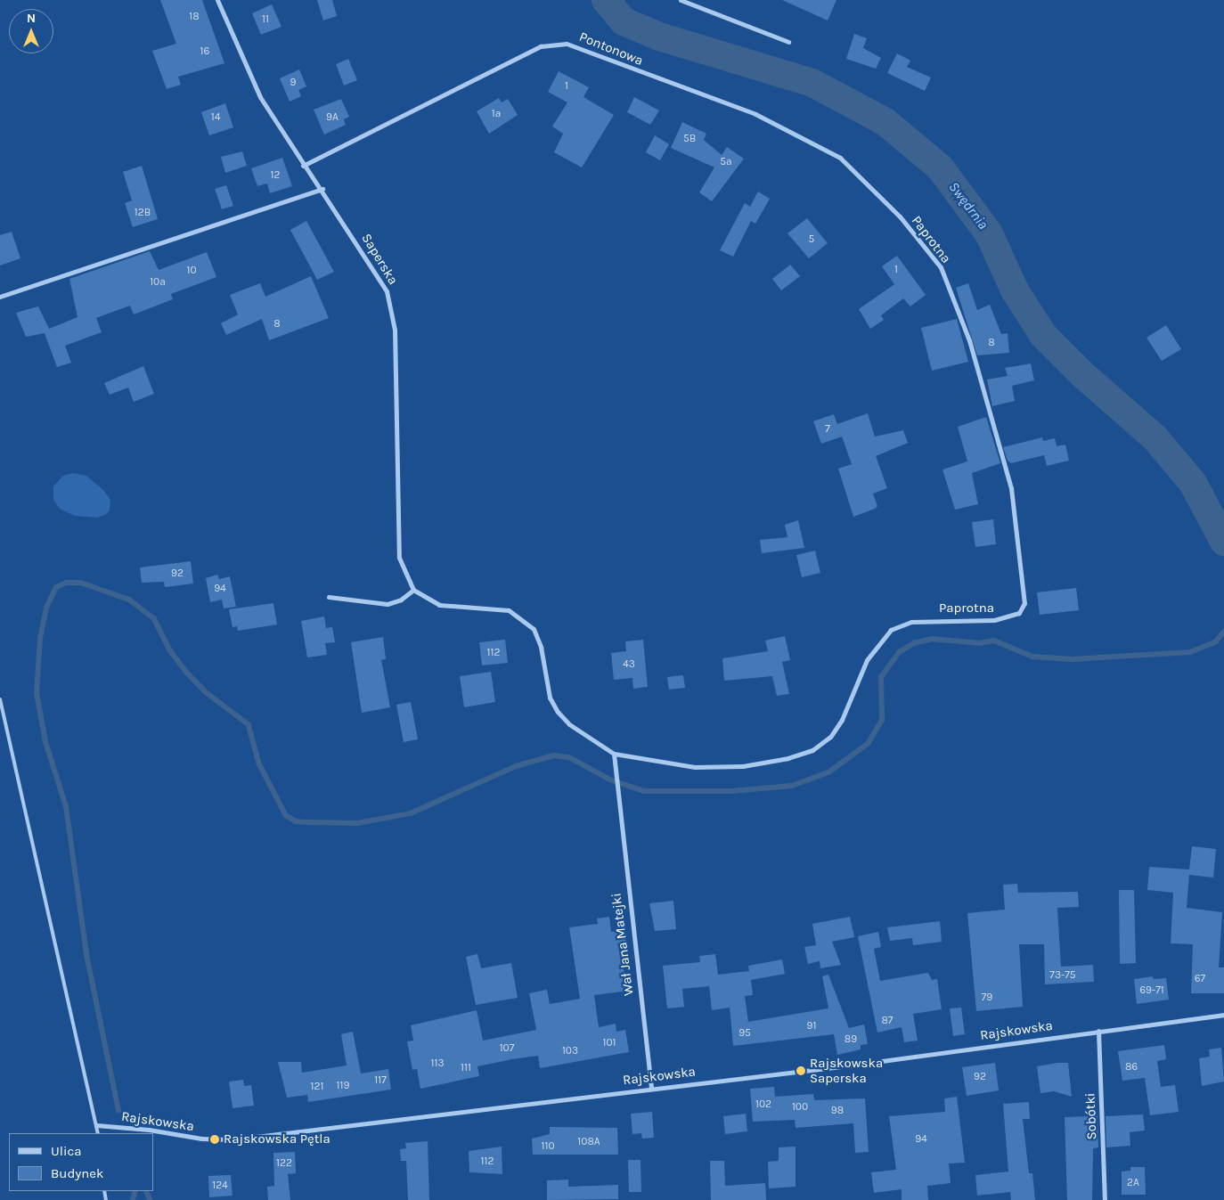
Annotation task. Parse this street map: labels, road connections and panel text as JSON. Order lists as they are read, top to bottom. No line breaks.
{"streets":{"street":["Pontonowa","Paprotna","Saperska","Wał Jana Matejki","Rajskowska","Sobótki"]},"crossings":[["Pontonowa","Paprotna"],["Pontonowa","Saperska"],["Paprotna","Wał Jana Matejki"],["Wał Jana Matejki","Rajskowska"],["Rajskowska","Sobótki"]],"water":["Swędrnia"],"places":["Rajskowska Saperska","Rajskowska Pętla"],"house_numbers":["18","11","16","9","1","1a","14","9A","5B","5a","12","12B","5","1","10","10a","8","8","7","92","94","112","43","73-75","67","69-71","79","87","91","95","89","101","107","103","113","86","111","92","117","119","121","102","100","98","94","108A","110","112","122","2A","124"],"legend":["Ulica","Budynek"],"north":"top"}
